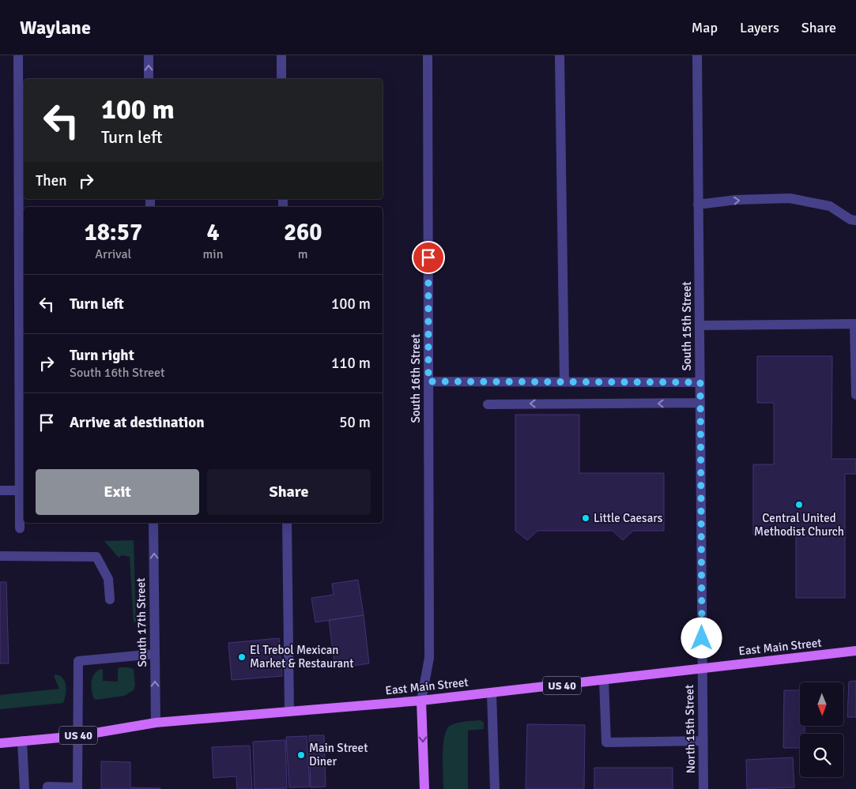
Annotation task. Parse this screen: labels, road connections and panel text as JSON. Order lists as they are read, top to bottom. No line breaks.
{"streets":{"main road":["East Main Street","US 40"],"street":["South 15th Street","South 16th Street","South 17th Street","North 15th Street"]},"crossings":[["South 15th Street","East Main Street"],["South 15th Street","North 15th Street"],["South 16th Street","East Main Street"],["South 17th Street","East Main Street"],["East Main Street","North 15th Street"]],"one_way":["South 17th Street"],"places":["Central United Methodist Church","Little Caesars","El Trebol Mexican Market & Restaurant","Main Street Diner"],"north":"bottom","page":{"header":"Waylane","nav":["Map","Layers","Share"],"turn":["100 m","Turn left"],"then":"Then","eta":["18:57","Arrival","4","min","260","m"],"list":[{"name":"Turn left","value":"100 m"},{"name":"Turn right","note":"South 16th Street","value":"110 m"},{"name":"Arrive at destination","value":"50 m"}],"buttons":["Exit","Share"]}}
